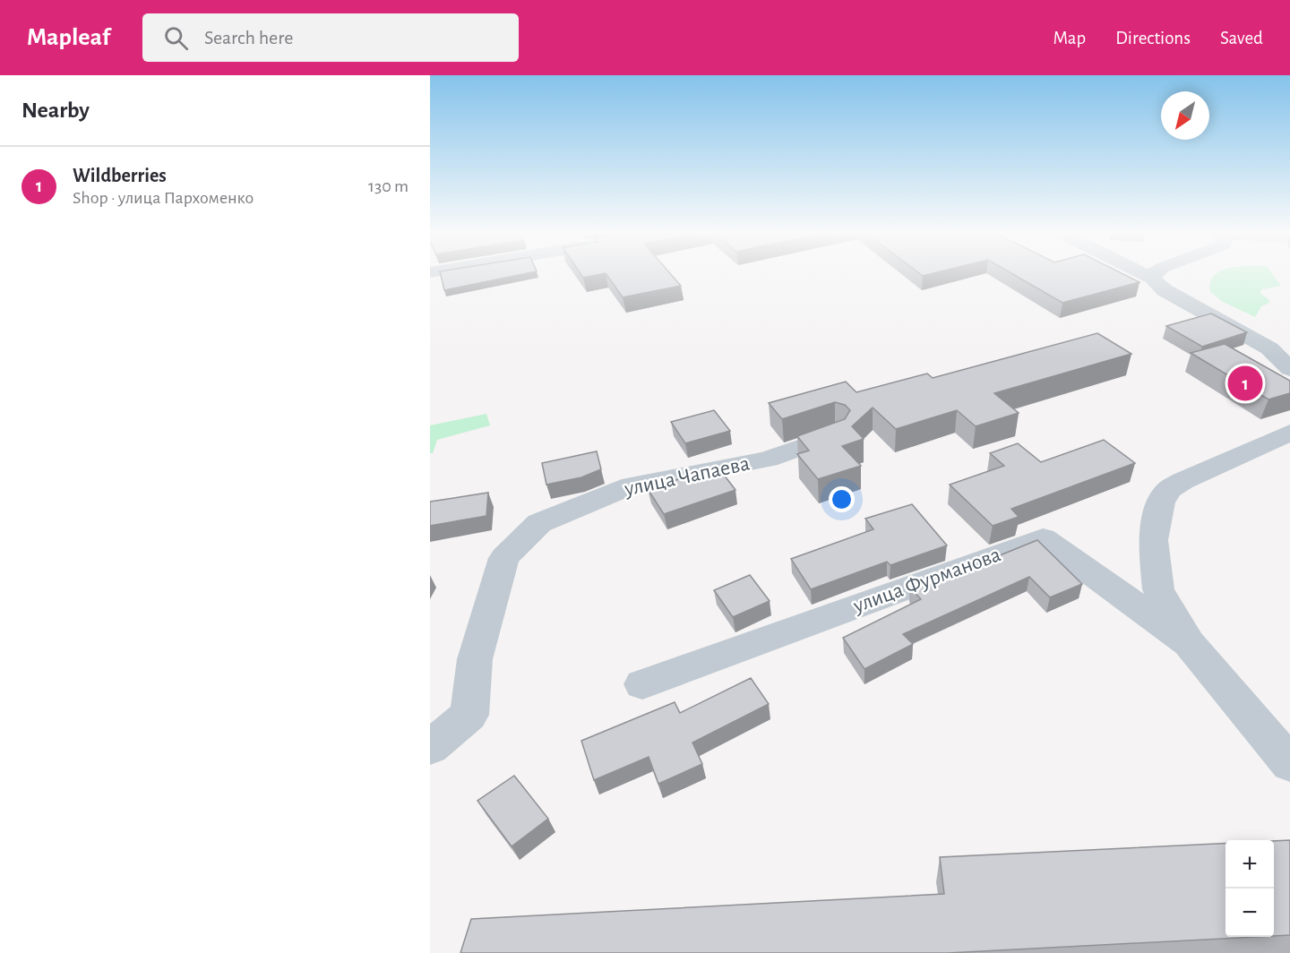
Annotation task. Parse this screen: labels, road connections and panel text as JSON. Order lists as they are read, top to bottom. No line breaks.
{"streets":{"street":["улица Чапаева","улица Фурманова"]},"north":"bottom left","page":{"header":"Mapleaf","search":"Search here","nav":["Map","Directions","Saved"],"heading":"Nearby","list":[{"mark":"1","name":"Wildberries","note":"Shop · улица Пархоменко","value":"130 m"}],"pins":"1","map_buttons":["+","−"]}}
